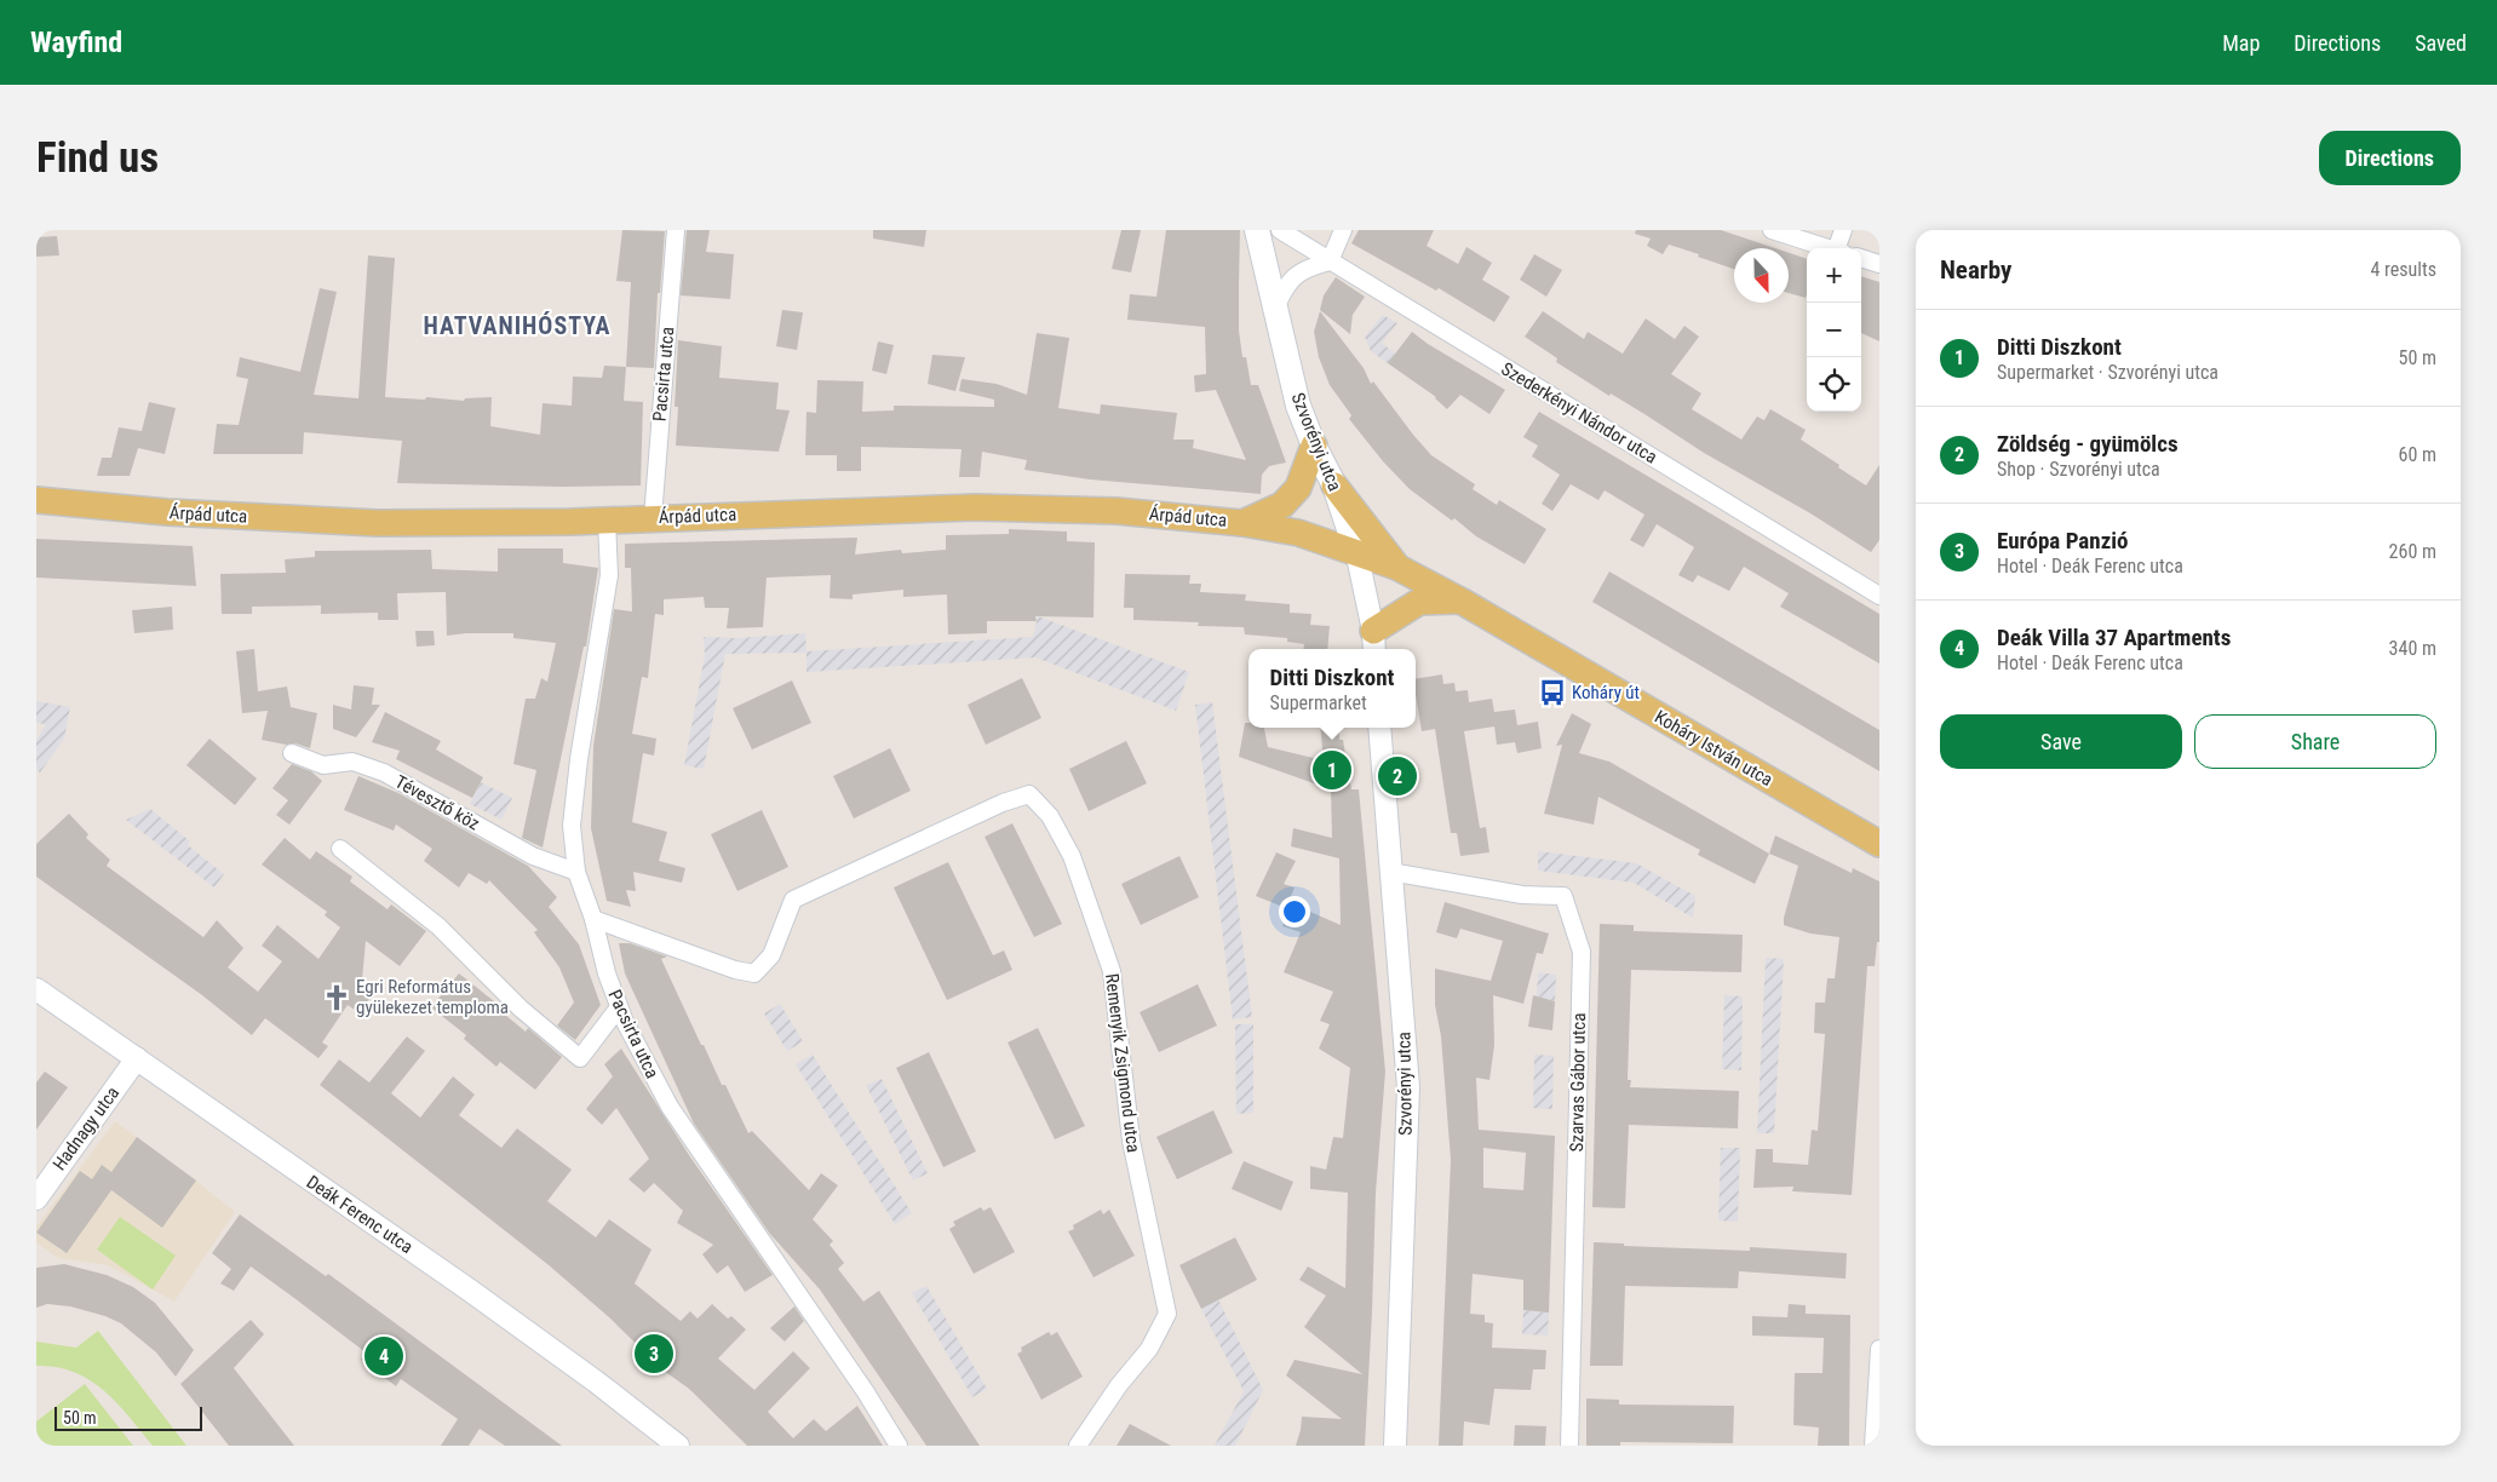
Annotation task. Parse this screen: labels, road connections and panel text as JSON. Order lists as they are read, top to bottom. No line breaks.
{"streets":{"main road":["Szvorényi utca","Árpád utca","Koháry István utca"],"street":["Pacsirta utca","Szederkényi Nándor utca","Tévesztő köz","Remenyik Zsigmond utca","Szarvas Gábor utca","Hadnagy utca","Deák Ferenc utca"]},"crossings":[["Pacsirta utca","Árpád utca"],["Pacsirta utca","Tévesztő köz"],["Pacsirta utca","Remenyik Zsigmond utca"],["Szvorényi utca","Árpád utca"],["Szvorényi utca","Koháry István utca"],["Szvorényi utca","Szarvas Gábor utca"],["Árpád utca","Koháry István utca"],["Hadnagy utca","Deák Ferenc utca"]],"districts":["HATVANIHÓSTYA"],"places":{"bus stop":["Koháry út"],"church":["Egri Református gyülekezet temploma"]},"scale_bar":"50 m","north":"bottom","page":{"header":"Wayfind","nav":["Map","Directions","Saved"],"buttons":["Directions",["Save","Share"]],"title":"Find us","heading":["Nearby","4 results"],"map_buttons":["+","−"],"list":[{"mark":"1","name":"Ditti Diszkont","note":"Supermarket · Szvorényi utca","value":"50 m"},{"mark":"2","name":"Zöldség - gyümölcs","note":"Shop · Szvorényi utca","value":"60 m"},{"mark":"3","name":"Európa Panzió","note":"Hotel · Deák Ferenc utca","value":"260 m"},{"mark":"4","name":"Deák Villa 37 Apartments","note":"Hotel · Deák Ferenc utca","value":"340 m"}],"popup":["Ditti Diszkont","Supermarket"],"pins":["1","2","3","4"],"scale":"50 m"}}
